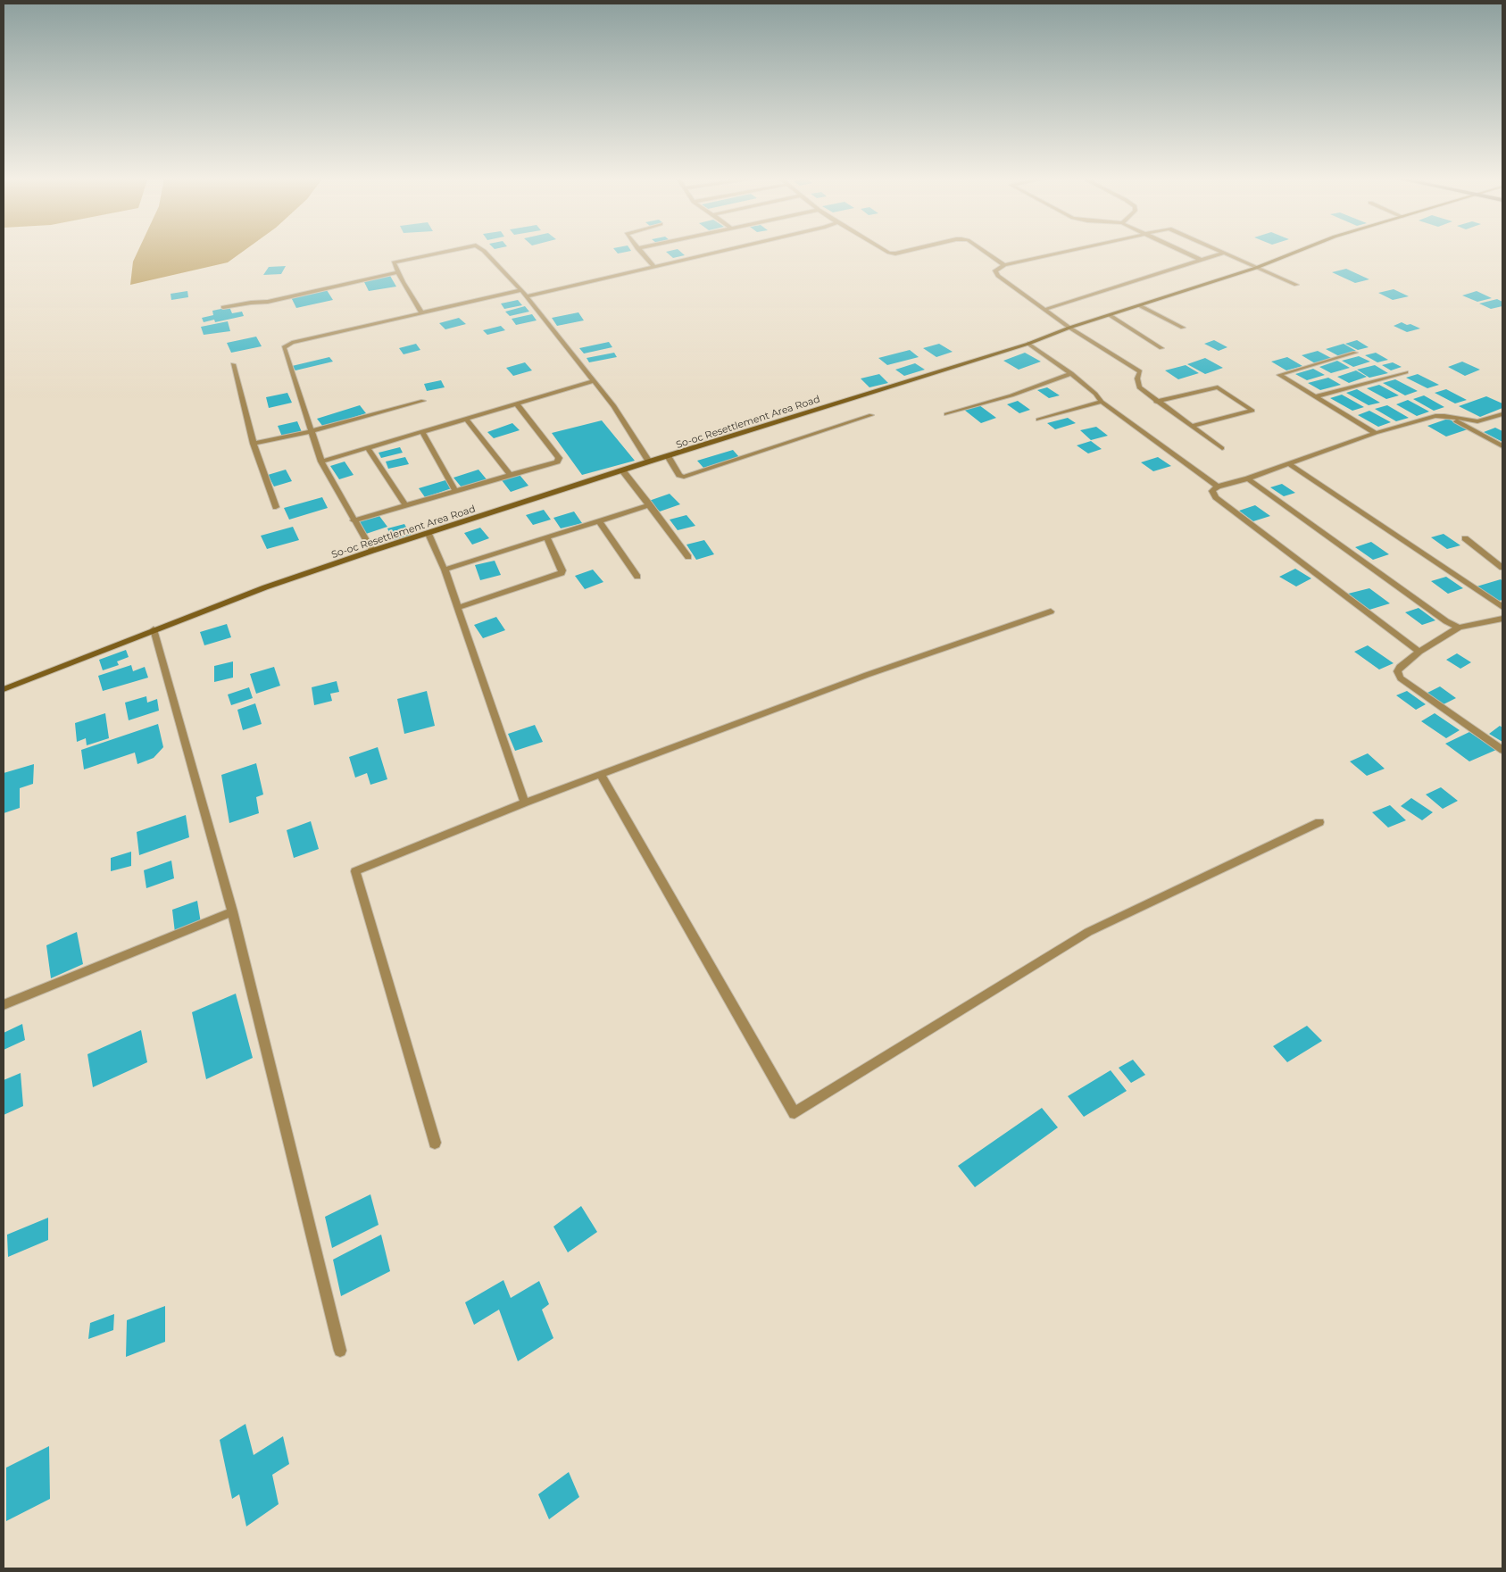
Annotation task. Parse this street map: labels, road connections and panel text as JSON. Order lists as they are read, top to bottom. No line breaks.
{"streets":{"street":["So-oc Resettlement Area Road"]}}
